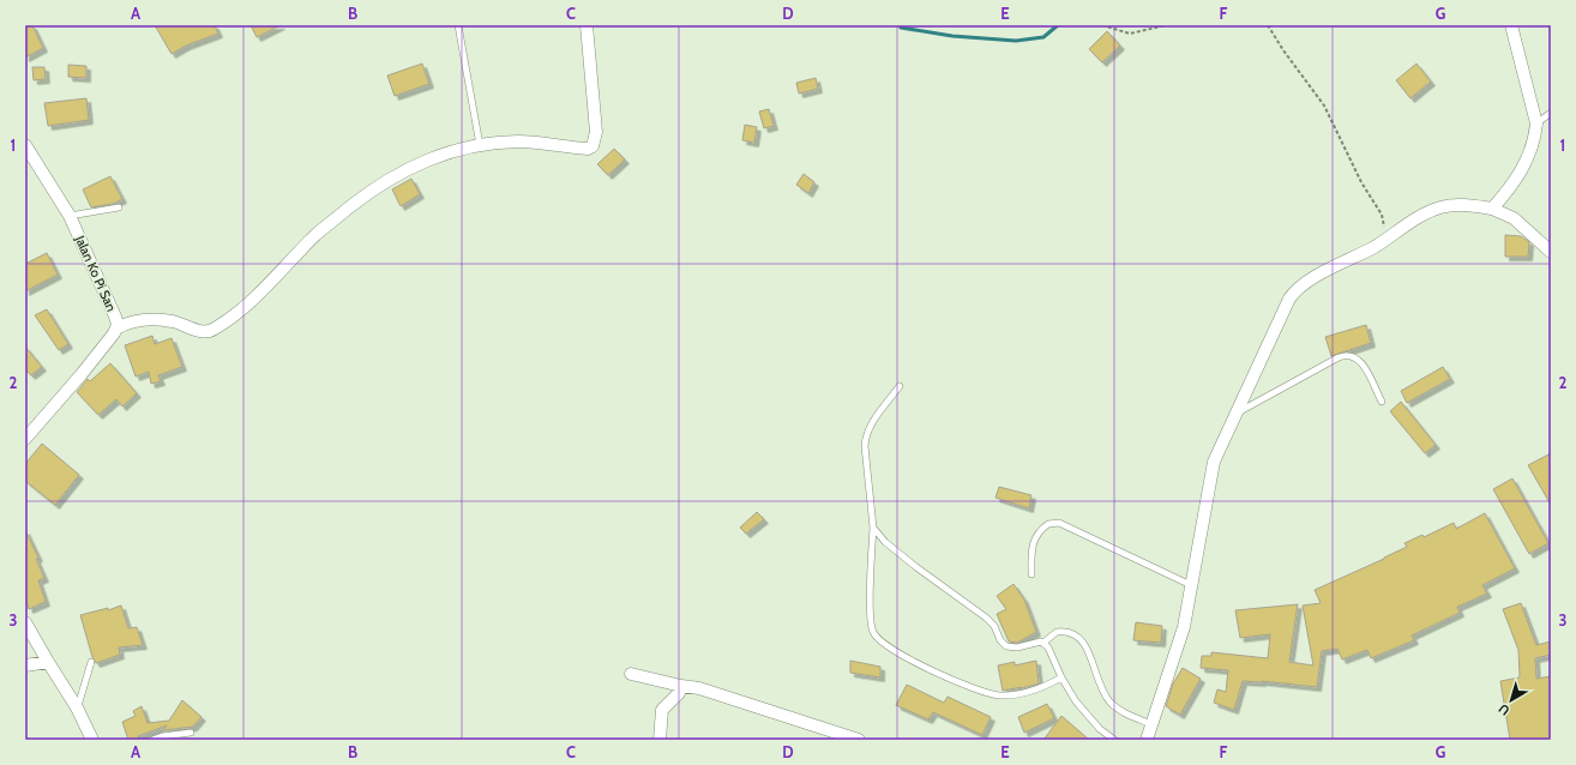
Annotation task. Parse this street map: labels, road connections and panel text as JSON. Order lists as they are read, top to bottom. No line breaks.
{"streets":{"street":["Jalan Ko Pi San"]},"north":"bottom left","grid":{"columns":["A","B","C","D","E","F","G"],"rows":["1","2","3"]}}
